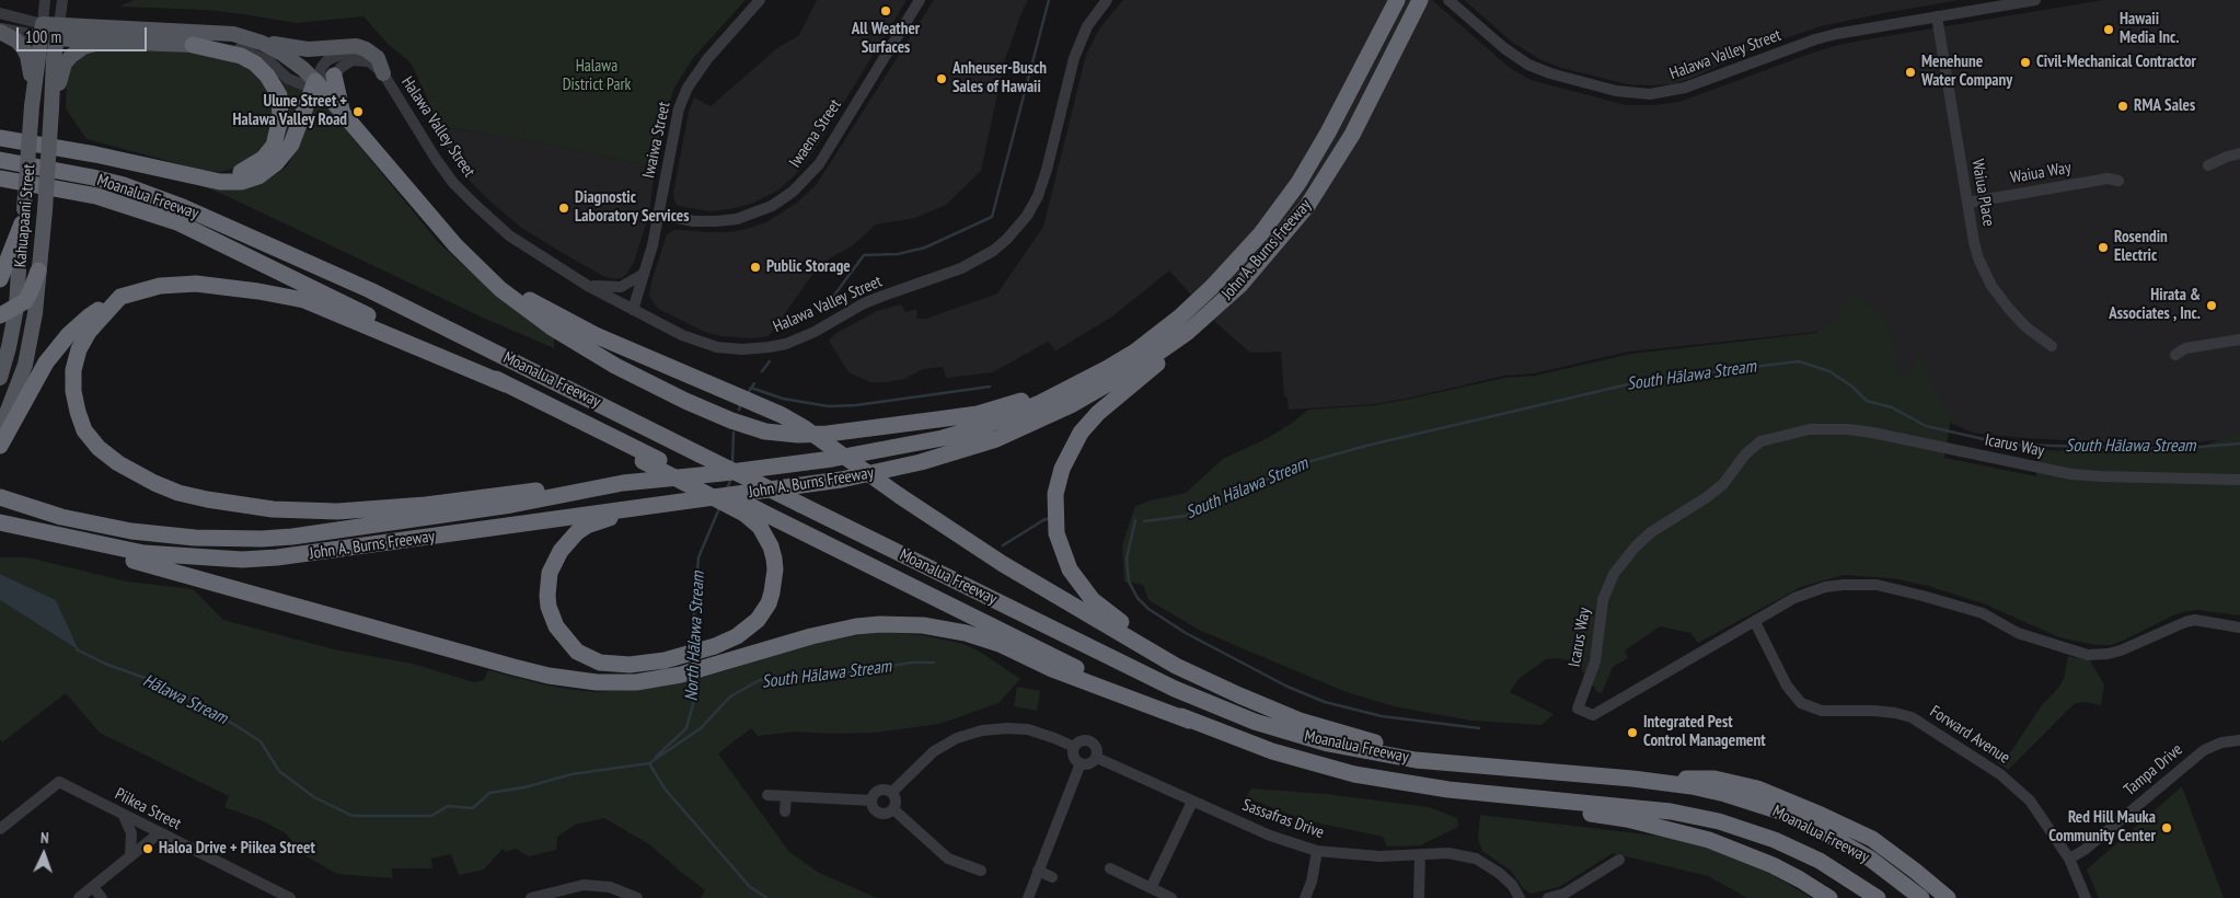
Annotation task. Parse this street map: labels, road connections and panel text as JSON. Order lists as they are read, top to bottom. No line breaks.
{"streets":{"highway":["Moanalua Freeway","John A. Burns Freeway"],"main road":["Kahuapaani Street"],"street":["Halawa Valley Street","Iwaena Street","Iwaiwa Street","Waiua Way","Waiua Place","Icarus Way","Forward Avenue","Tampa Drive","Piikea Street","Sassafras Drive"]},"crossings":[["Halawa Valley Street","Iwaiwa Street"],["Halawa Valley Street","Waiua Place"],["Iwaena Street","Iwaiwa Street"],["Waiua Way","Waiua Place"],["Icarus Way","Forward Avenue"],["Forward Avenue","Tampa Drive"]],"water":["South Hālawa Stream","North Hālawa Stream","Hālawa Stream"],"parks":["Halawa District Park"],"places":["All Weather Surfaces","Hawaii Media Inc.","Civil-Mechanical Contractor","Menehune Water Company","Anheuser-Busch Sales of Hawaii","RMA Sales","Ulune Street + Halawa Valley Road","Diagnostic Laboratory Services","Rosendin Electric","Public Storage","Hirata & Associates , Inc.","Integrated Pest Control Management","Red Hill Mauka Community Center","Haloa Drive + Piikea Street"],"scale_bar":"100 m","north":"top"}
